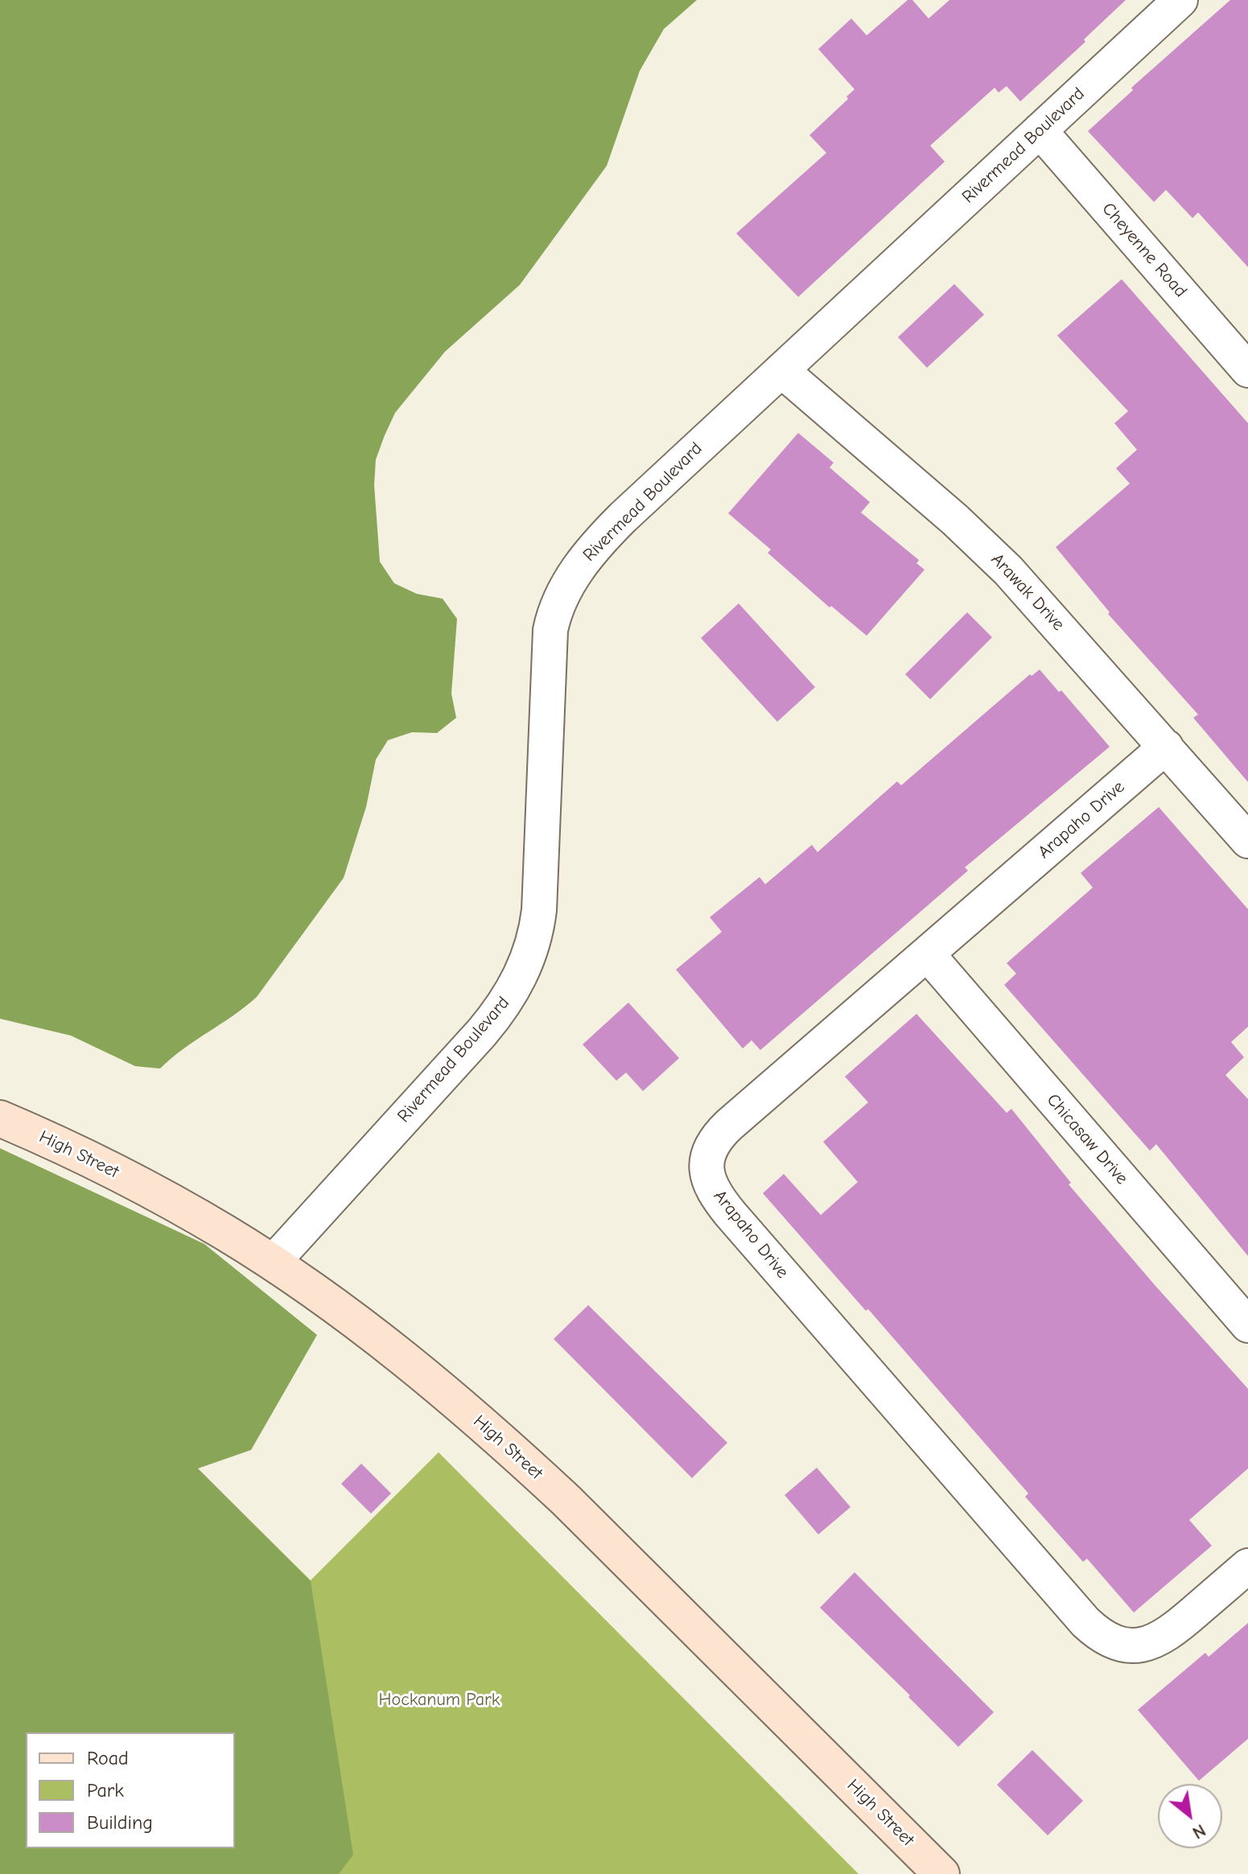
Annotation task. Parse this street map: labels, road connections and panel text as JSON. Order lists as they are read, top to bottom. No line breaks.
{"streets":{"main road":["High Street"],"street":["Rivermead Boulevard","Cheyenne Road","Arawak Drive","Arapaho Drive","Chicasaw Drive"]},"crossings":[["Rivermead Boulevard","Cheyenne Road"],["Rivermead Boulevard","Arawak Drive"],["Rivermead Boulevard","High Street"],["Arawak Drive","Arapaho Drive"],["Arapaho Drive","Chicasaw Drive"]],"parks":["Hockanum Park"],"legend":["Road","Park","Building"],"north":"bottom right"}
